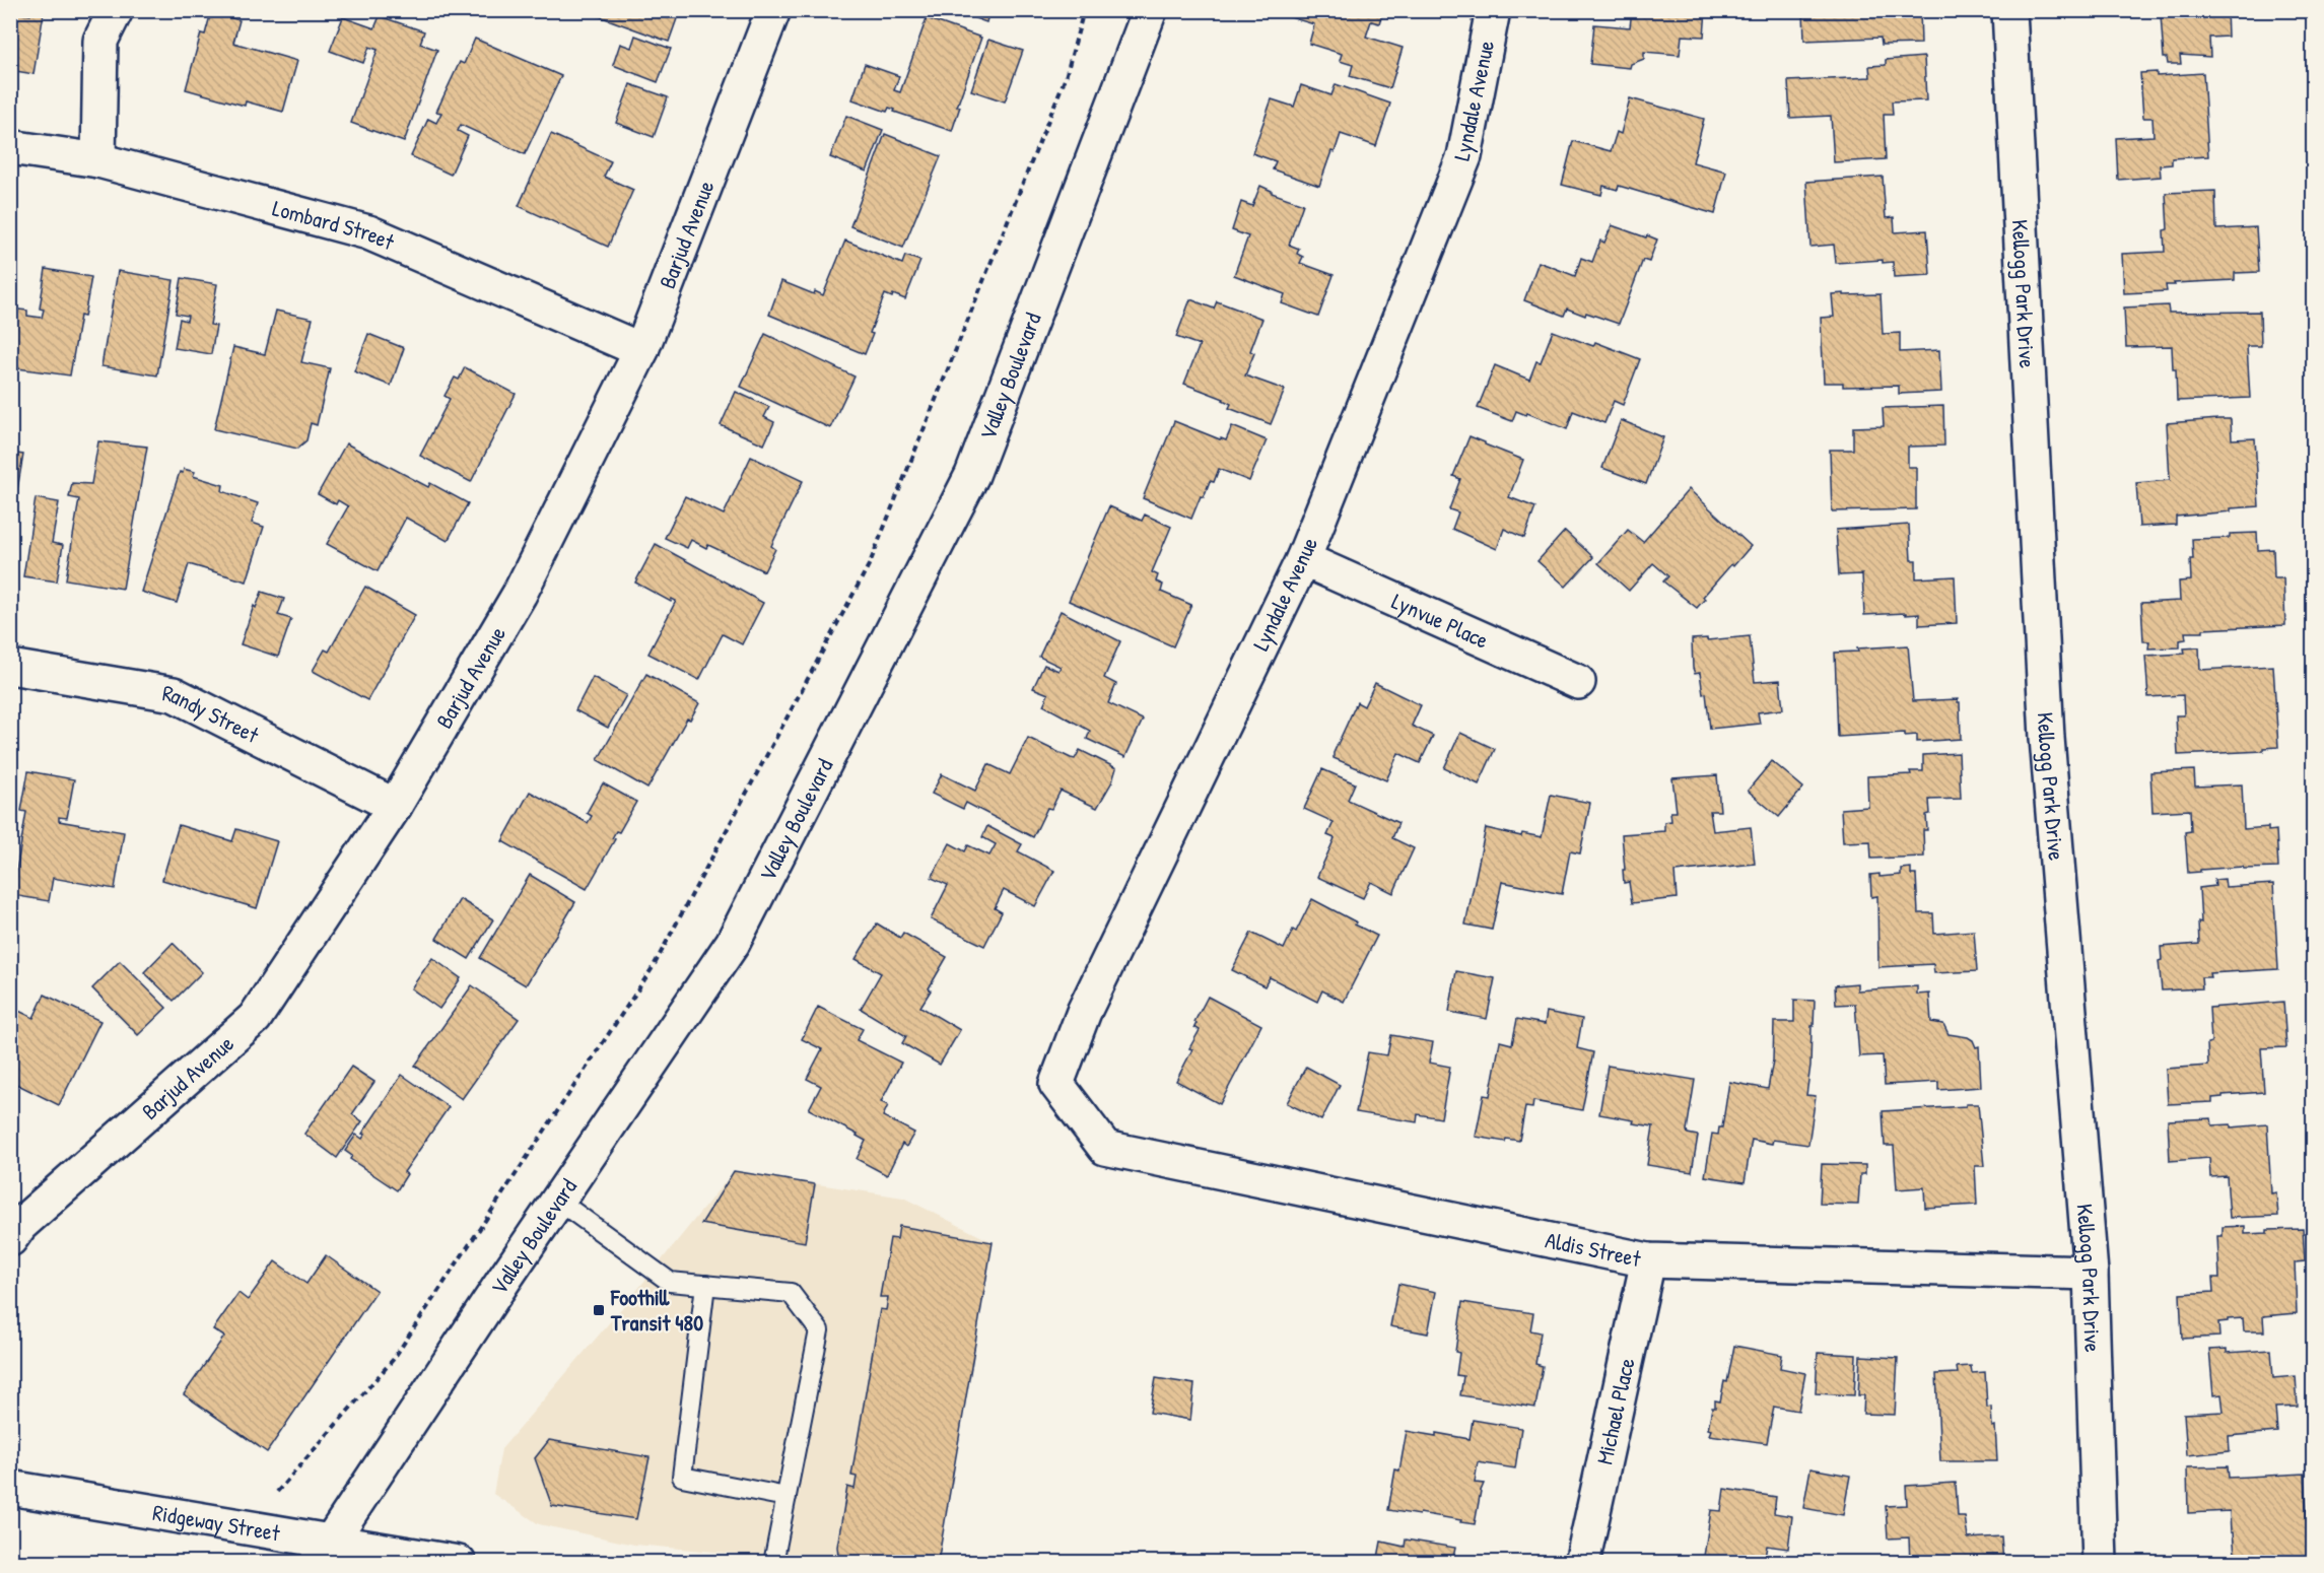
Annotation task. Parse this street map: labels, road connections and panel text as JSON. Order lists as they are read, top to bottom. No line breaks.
{"streets":{"street":["Lyndale Avenue","Lombard Street","Barjud Avenue","Kellogg Park Drive","Valley Boulevard","Lynvue Place","Randy Street","Aldis Street","Michael Place","Ridgeway Street"]},"crossings":[["Lyndale Avenue","Lynvue Place"],["Lyndale Avenue","Aldis Street"],["Lombard Street","Barjud Avenue"],["Barjud Avenue","Randy Street"],["Kellogg Park Drive","Aldis Street"],["Valley Boulevard","Ridgeway Street"],["Aldis Street","Michael Place"]],"places":{"transit":["Foothill Transit 480"]}}
